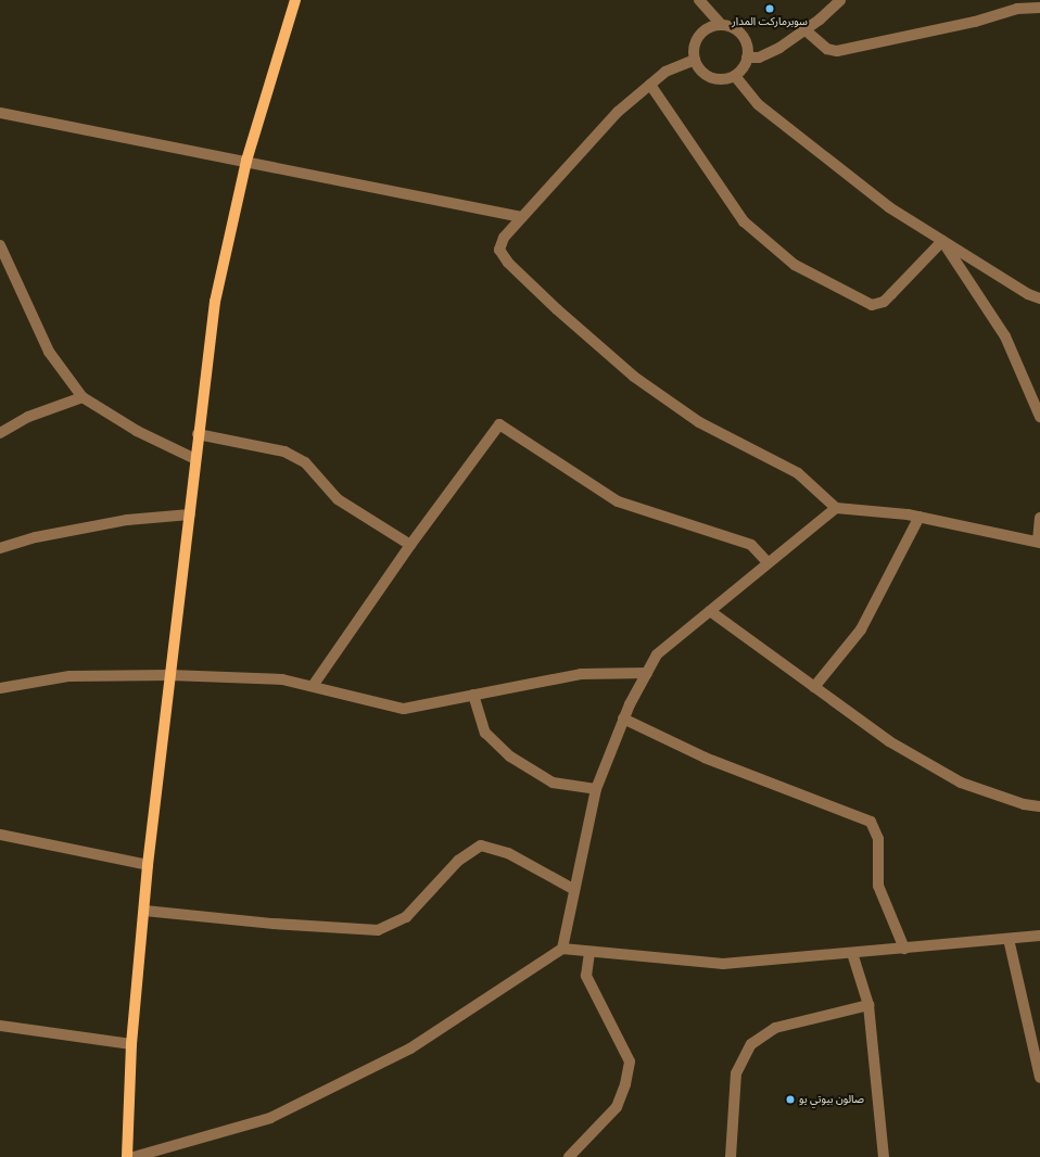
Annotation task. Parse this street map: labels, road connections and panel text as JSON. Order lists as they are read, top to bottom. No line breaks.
{"places":["سوبرماركت المدار","صالون بيوتي يو"]}
